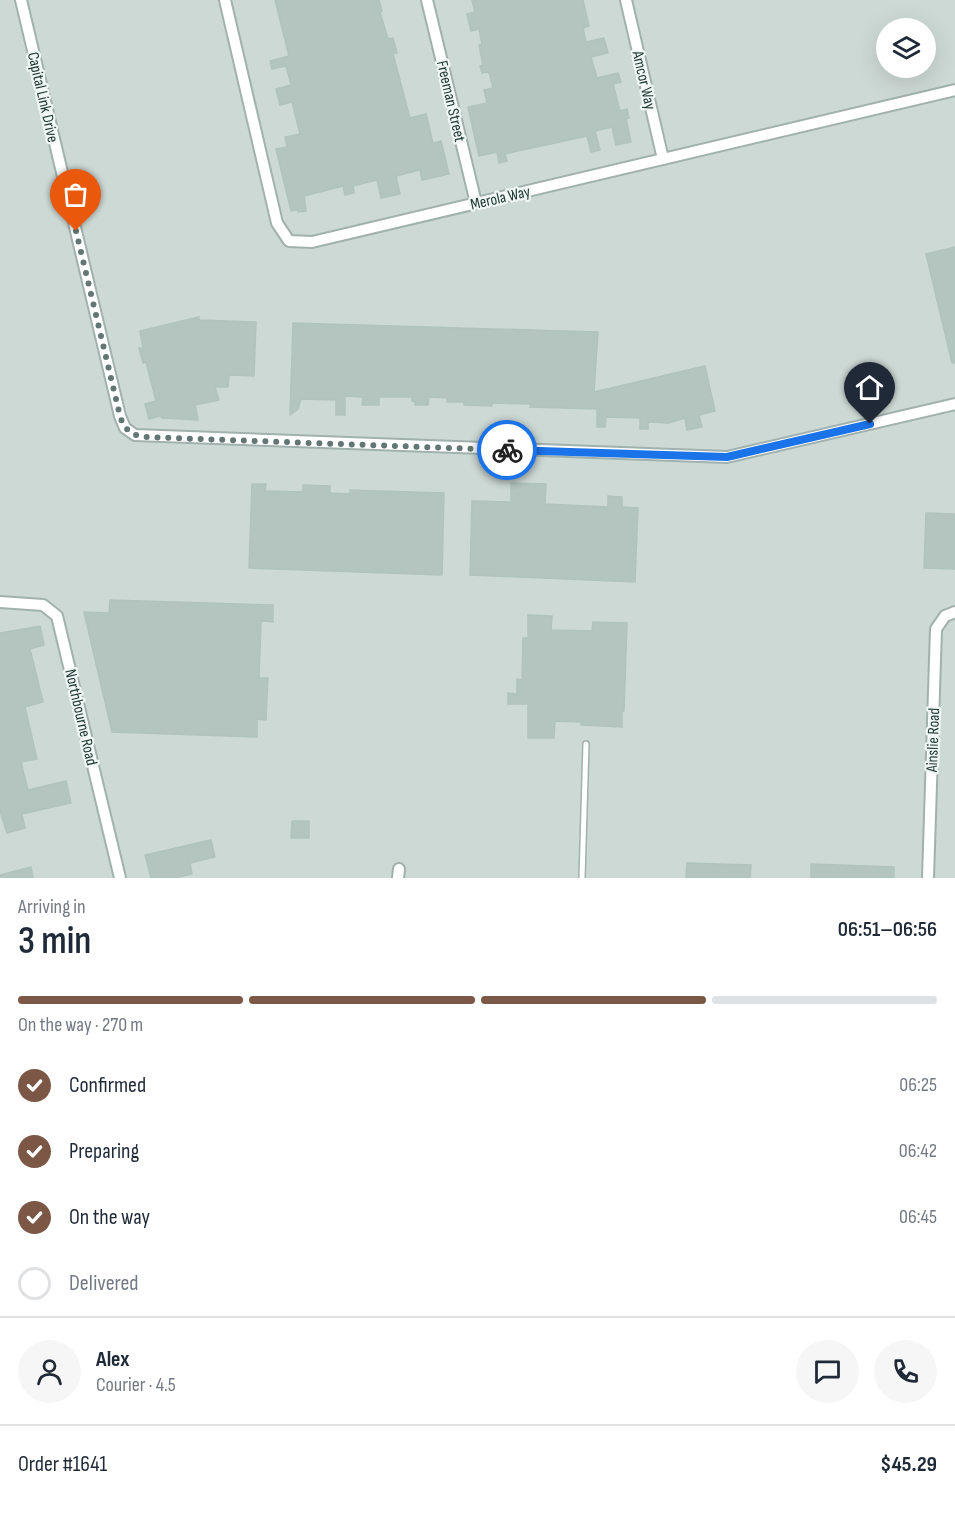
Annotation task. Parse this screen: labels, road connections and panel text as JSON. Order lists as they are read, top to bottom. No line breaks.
{"streets":{"street":["Amcor Way","Capital Link Drive","Freeman Street","Merola Way","Northbourne Road","Ainslie Road"]},"crossings":[["Amcor Way","Merola Way"],["Freeman Street","Merola Way"]],"page":{"heading":["3 min","Arriving in","06:51–06:56"],"panel":["Alex","Courier · 4.5","Order #1641","$45.29"],"bar":"On the way · 270 m","list":[["Confirmed","06:25"],["Preparing","06:42"],["On the way","06:45"],"Delivered"]}}
